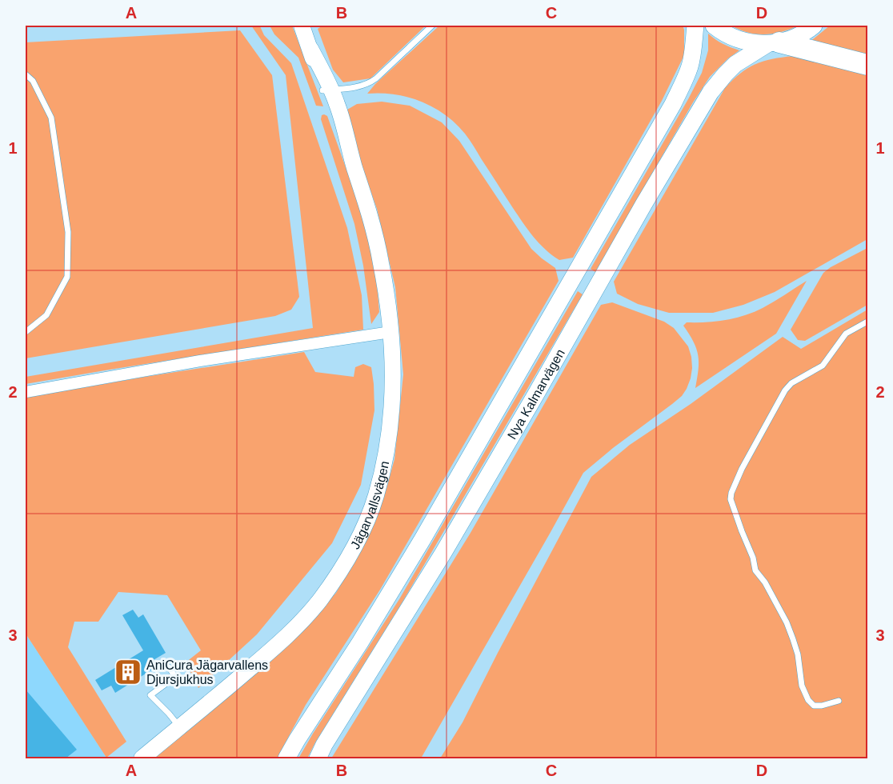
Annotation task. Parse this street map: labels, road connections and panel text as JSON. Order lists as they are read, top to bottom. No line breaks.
{"streets":{"main road":["Nya Kalmarvägen"],"street":["Jägarvallsvägen"]},"places":{"building":["AniCura Jägarvallens Djursjukhus"]},"grid":{"columns":["A","B","C","D"],"rows":["1","2","3"]}}
